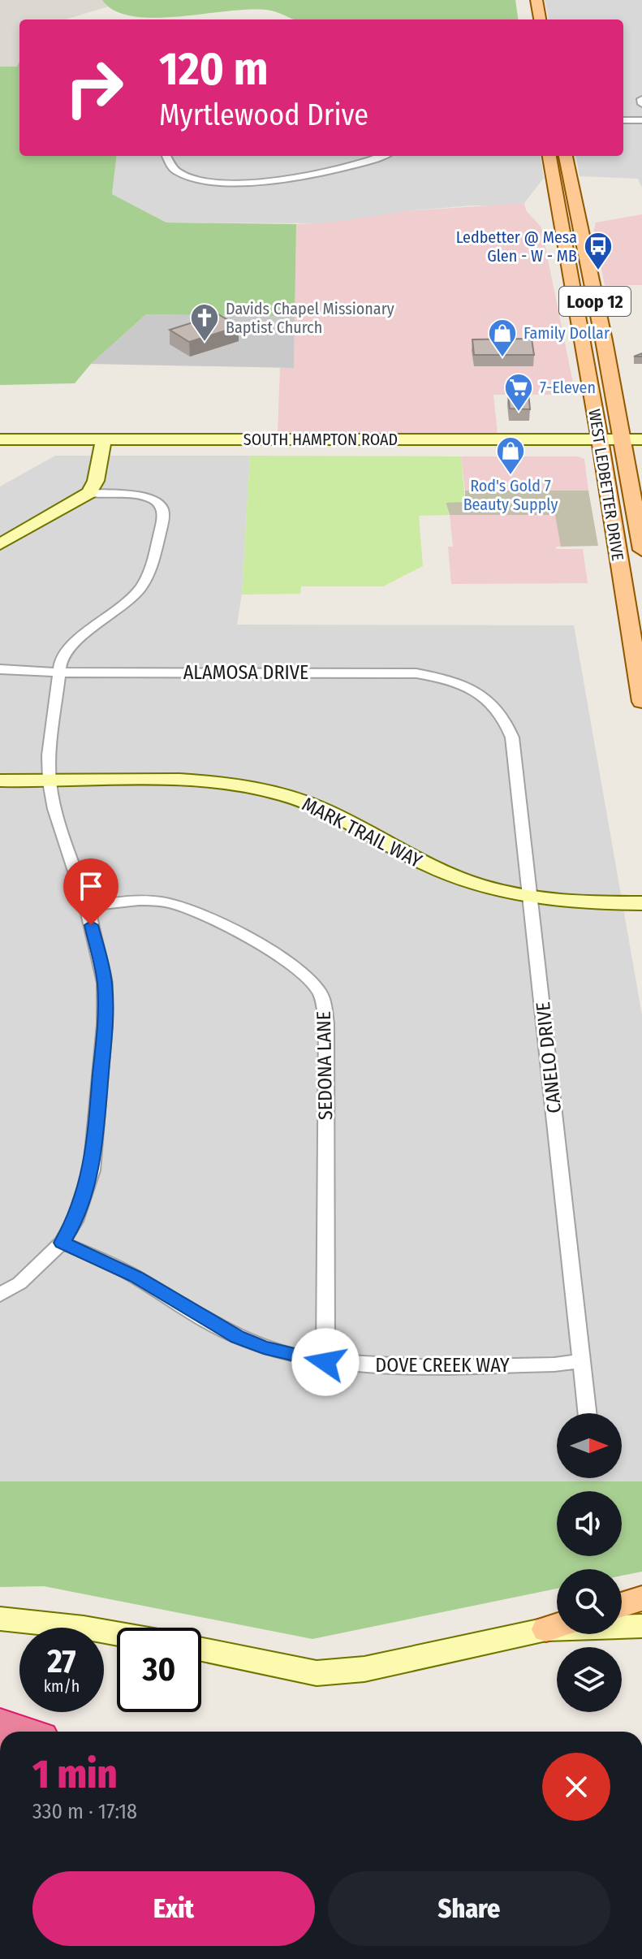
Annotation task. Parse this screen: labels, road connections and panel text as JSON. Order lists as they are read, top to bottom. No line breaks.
{"streets":{"main road":["Loop 12","SOUTH HAMPTON ROAD","WEST LEDBETTER DRIVE","MARK TRAIL WAY"],"street":["ALAMOSA DRIVE","CANELO DRIVE","SEDONA LANE","DOVE CREEK WAY"]},"crossings":[["SOUTH HAMPTON ROAD","WEST LEDBETTER DRIVE"],["ALAMOSA DRIVE","CANELO DRIVE"],["MARK TRAIL WAY","CANELO DRIVE"],["CANELO DRIVE","DOVE CREEK WAY"],["SEDONA LANE","DOVE CREEK WAY"]],"places":{"bus stop":["Ledbetter @ Mesa Glen - W - MB"],"church":["Davids Chapel Missionary Baptist Church"],"shop":["Family Dollar","Rod's Gold 7 Beauty Supply"],"supermarket":["7-Eleven"]},"north":"right","page":{"turn":["120 m","Myrtlewood Drive"],"speed":"27 km/h","limit":"30","heading":["1 min","330 m · 17:18"],"buttons":["Exit","Share"]}}
